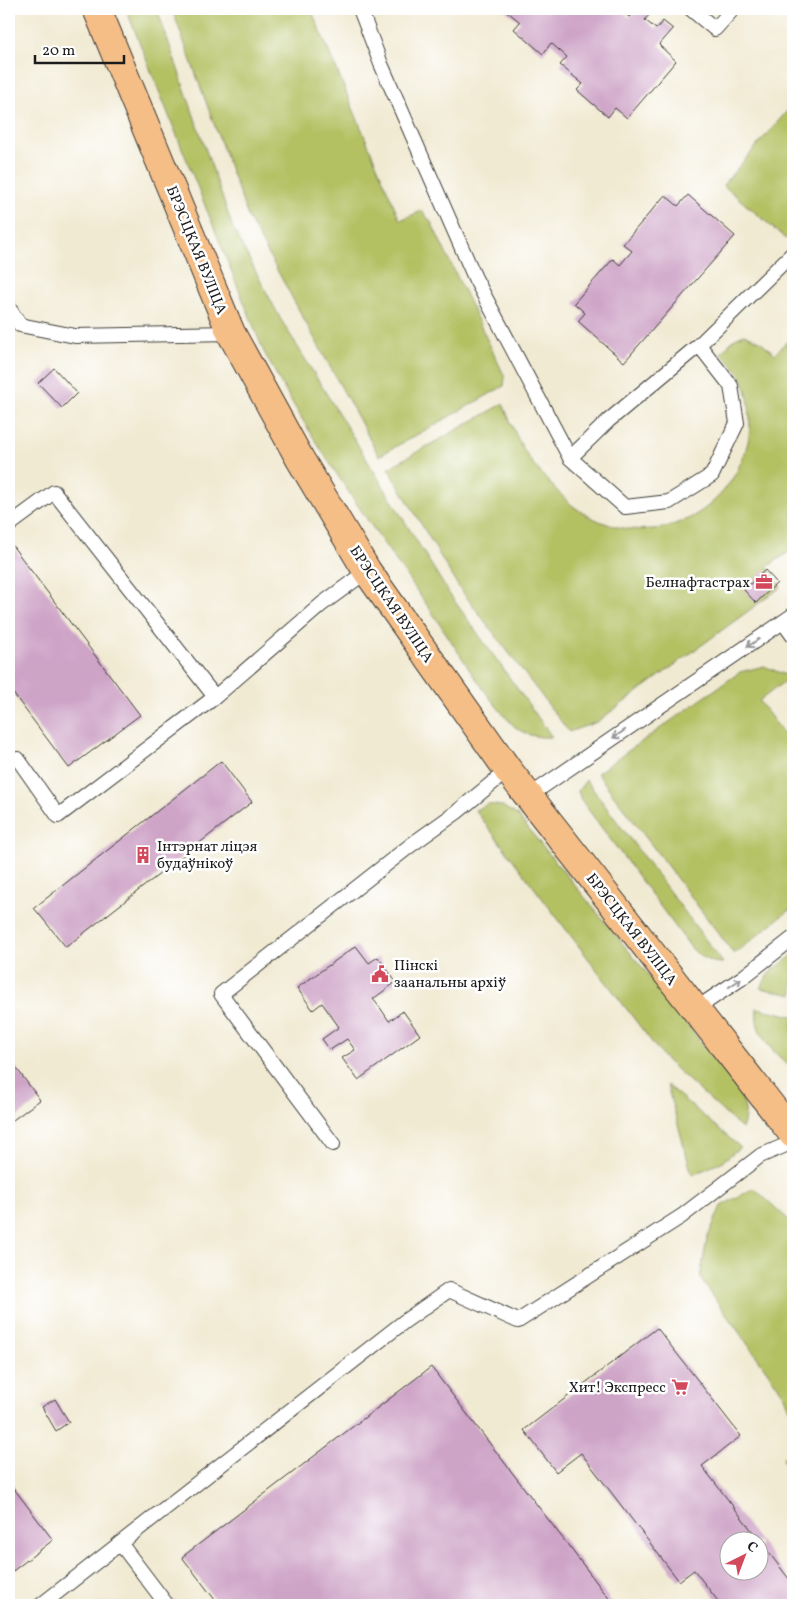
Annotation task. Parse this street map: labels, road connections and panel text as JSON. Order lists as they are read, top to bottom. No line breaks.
{"streets":{"main road":["БРЭСЦКАЯ ВУЛІЦА"]},"places":{"office":["Белнафтастрах"],"building":["Інтэрнат ліцэя будаўнікоў"],"public building":["Пінскі заанальны архіў"],"supermarket":["Хит! Экспресс"]},"scale_bar":"20 m","north":"top right"}
